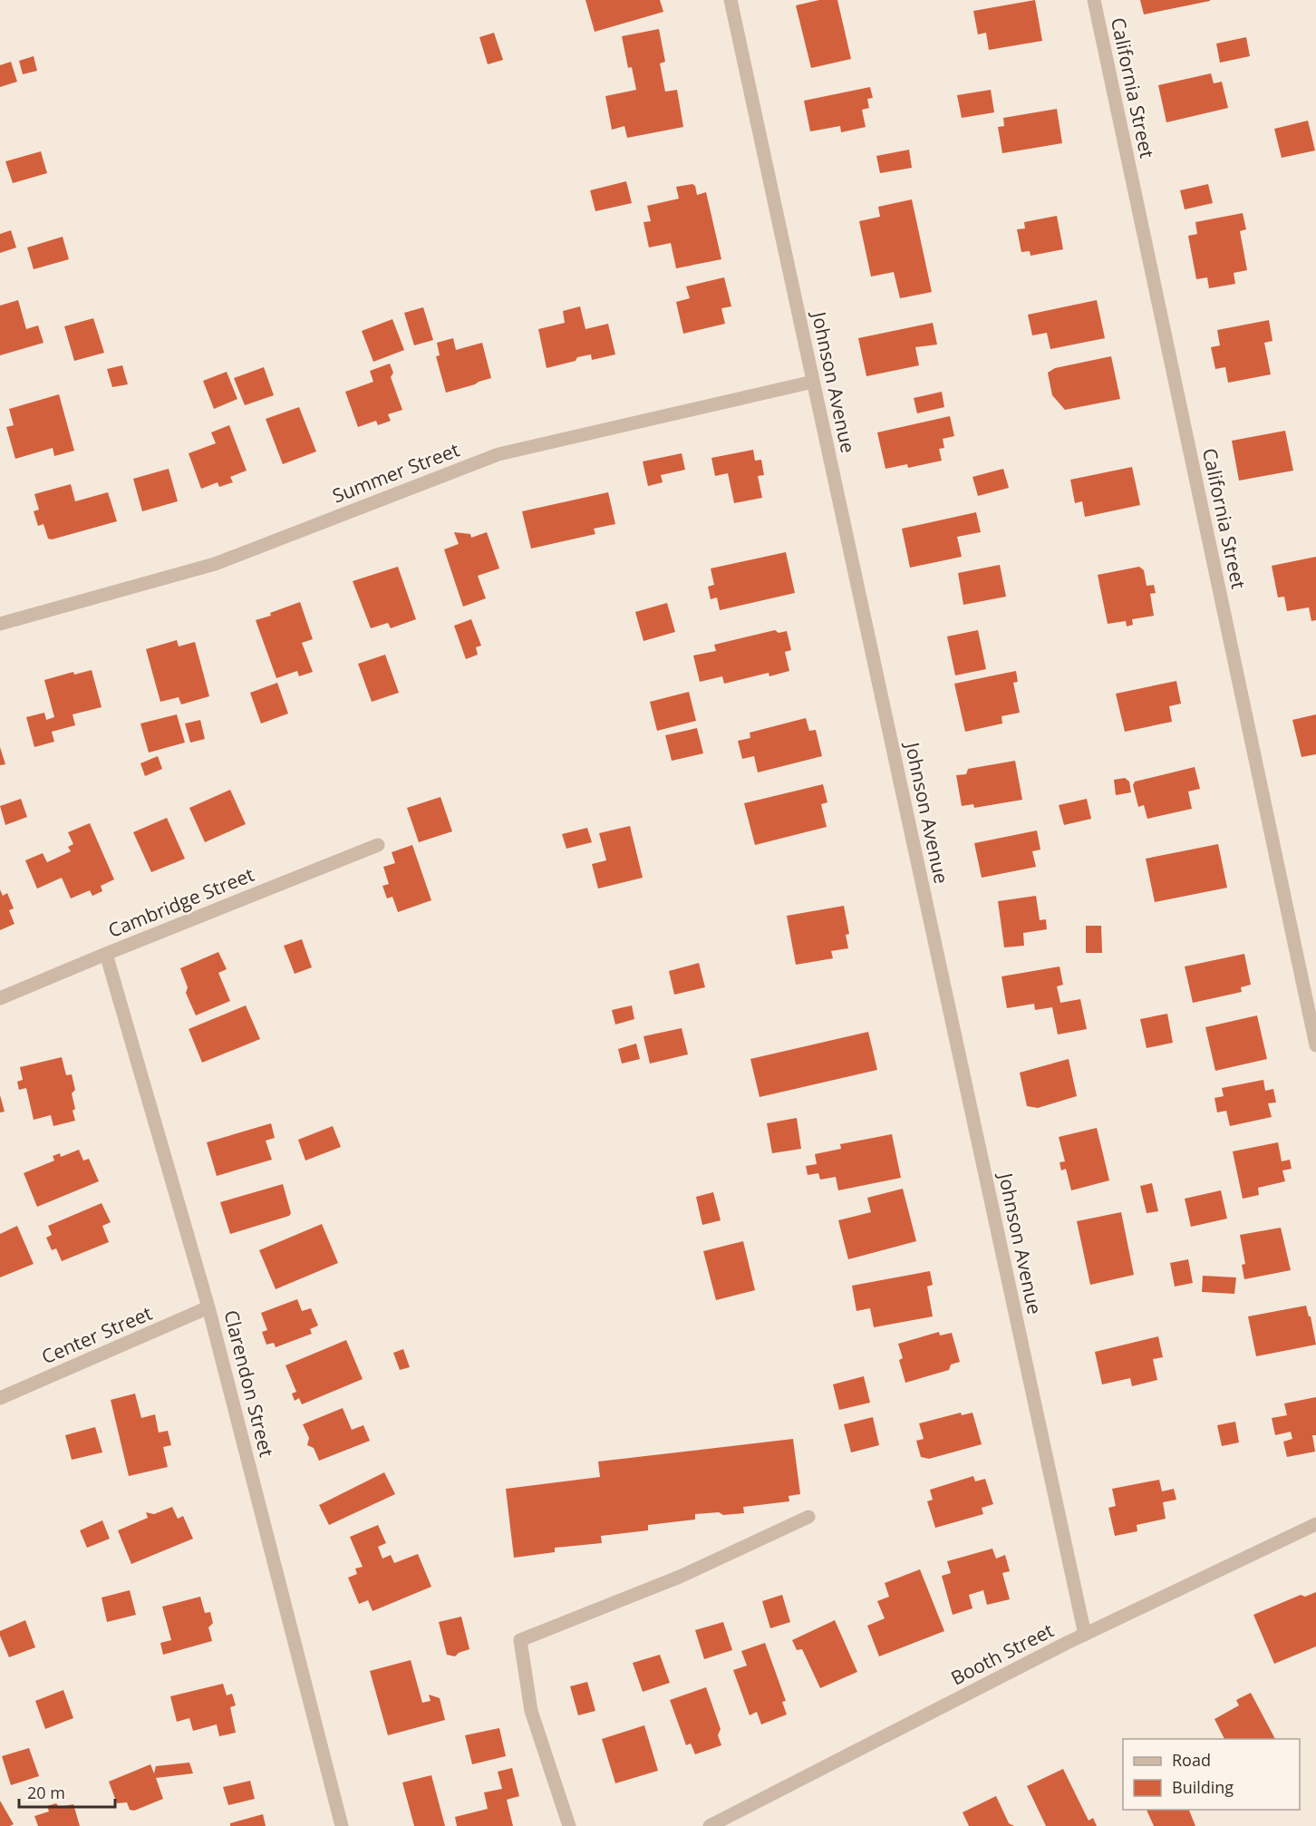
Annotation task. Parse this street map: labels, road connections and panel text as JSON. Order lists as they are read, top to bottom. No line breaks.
{"streets":{"street":["California Street","Johnson Avenue","Summer Street","Cambridge Street","Center Street","Clarendon Street","Booth Street"]},"crossings":[["Johnson Avenue","Summer Street"],["Johnson Avenue","Booth Street"],["Cambridge Street","Clarendon Street"],["Center Street","Clarendon Street"]],"legend":["Road","Building"],"scale_bar":"20 m"}
